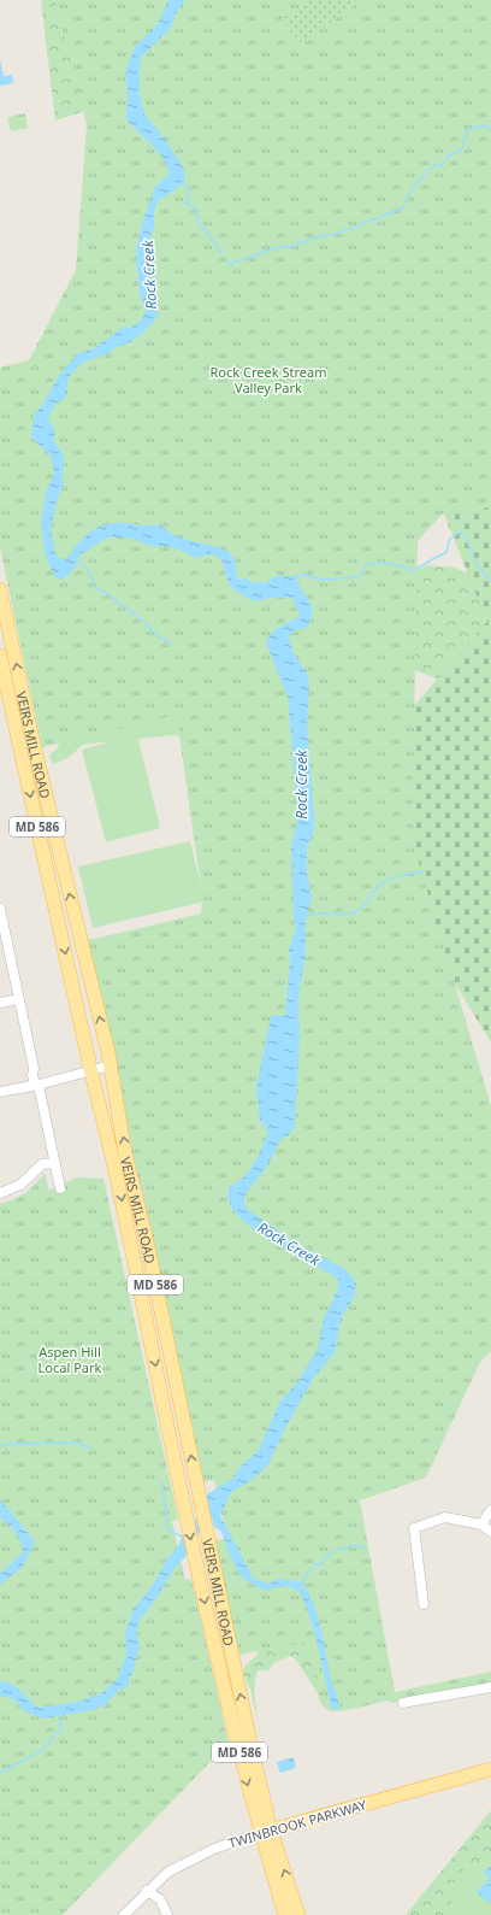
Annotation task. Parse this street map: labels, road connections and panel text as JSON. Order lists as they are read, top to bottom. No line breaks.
{"streets":{"main road":["VEIRS MILL ROAD","MD 586","TWINBROOK PARKWAY"]},"crossings":[["VEIRS MILL ROAD","TWINBROOK PARKWAY"]],"water":["Rock Creek"],"parks":["Rock Creek Stream Valley Park","Aspen Hill Local Park"]}
